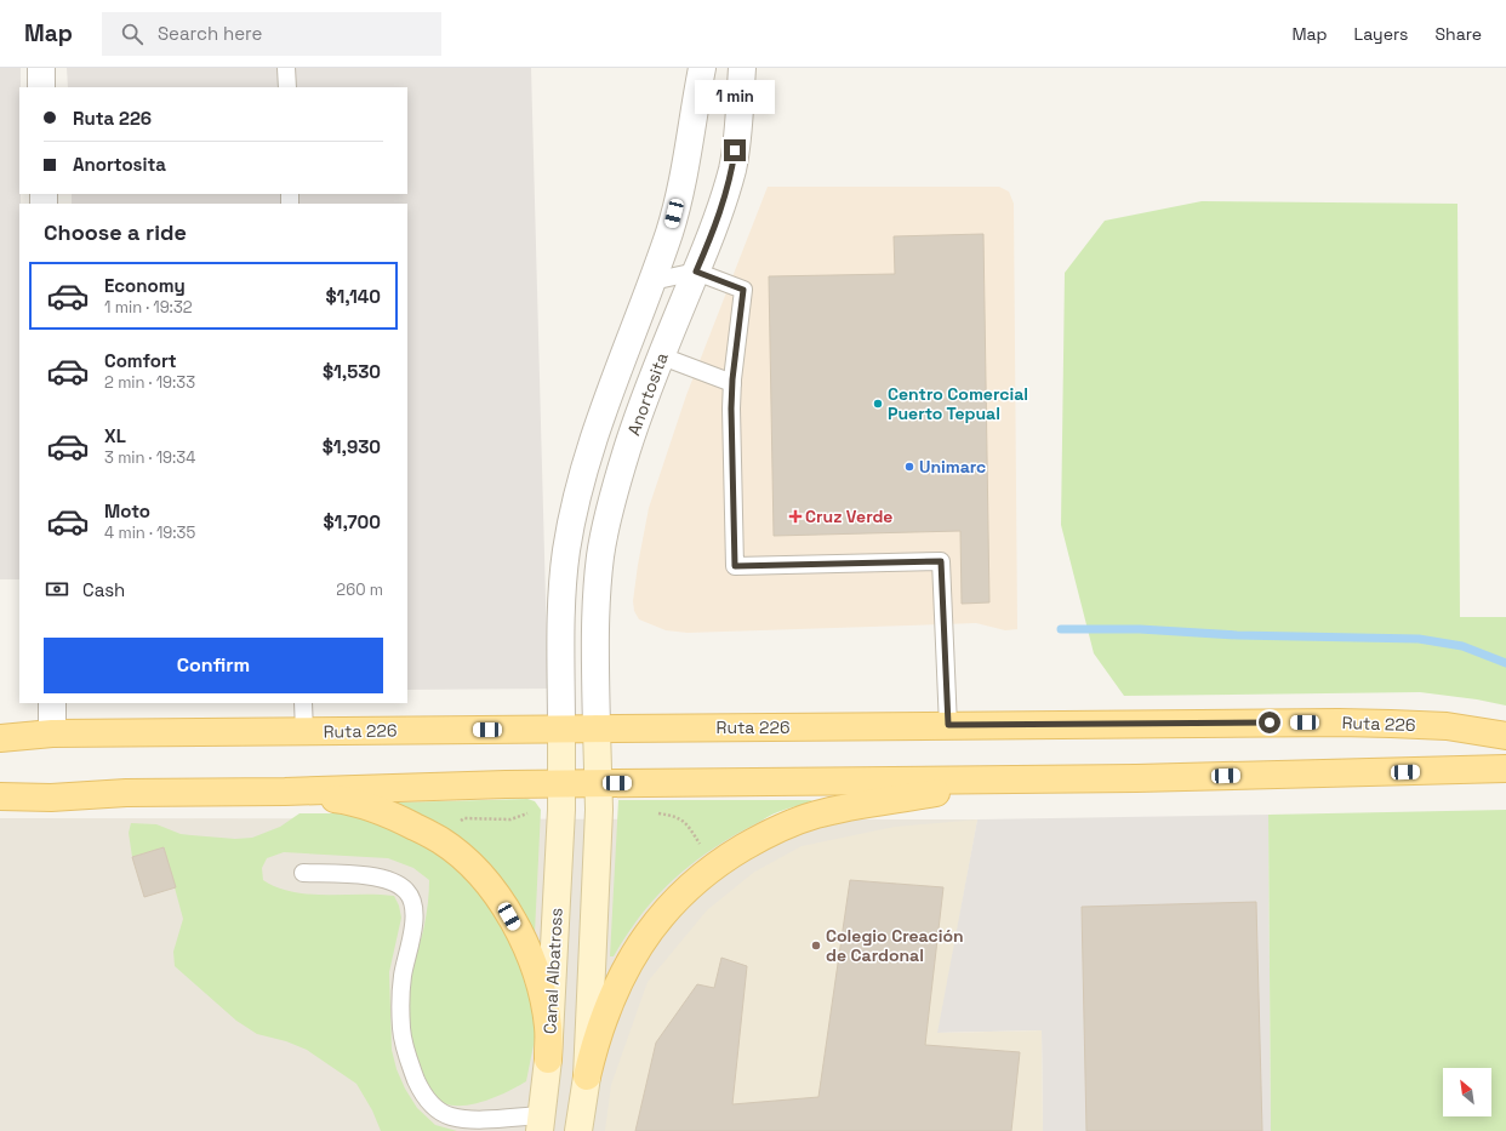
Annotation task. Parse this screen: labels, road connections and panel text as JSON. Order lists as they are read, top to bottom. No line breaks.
{"streets":{"main road":["Ruta 226"],"street":["Anortosita","Canal Albatross"]},"crossings":[["Anortosita","Ruta 226"],["Anortosita","Canal Albatross"],["Ruta 226","Canal Albatross"]],"places":{"other":["Centro Comercial Puerto Tepual","Unimarc","Colegio Creación de Cardonal"],"health":["Cruz Verde"]},"north":"top left","page":{"header":"Map","search":"Search here","nav":["Map","Layers","Share"],"bubble":"1 min","banner":["Ruta 226","Anortosita"],"heading":"Choose a ride","list":[{"name":"Economy","note":"1 min · 19:32","value":"$1,140"},{"name":"Comfort","note":"2 min · 19:33","value":"$1,530"},{"name":"XL","note":"3 min · 19:34","value":"$1,930"},{"name":"Moto","note":"4 min · 19:35","value":"$1,700"}],"pay":["Cash","260 m"],"buttons":"Confirm"}}
